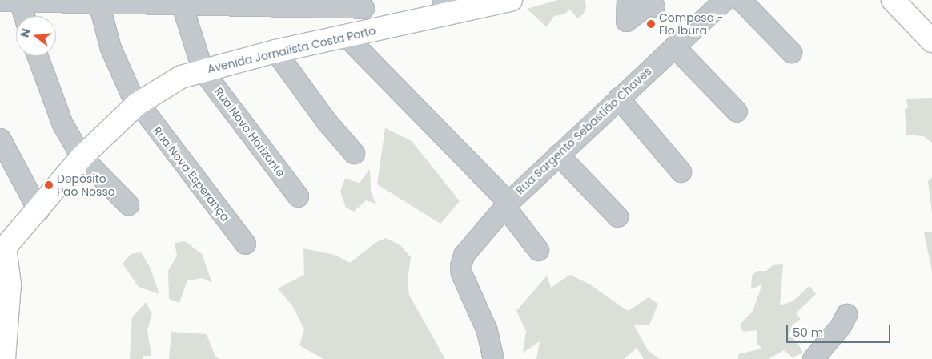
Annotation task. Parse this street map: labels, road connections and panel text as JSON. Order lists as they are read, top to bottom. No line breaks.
{"streets":{"main road":["Avenida Jornalista Costa Porto"],"street":["Rua Sargento Sebastião Chaves","Rua Novo Horizonte","Rua Nova Esperança"]},"crossings":[["Avenida Jornalista Costa Porto","Rua Novo Horizonte"],["Avenida Jornalista Costa Porto","Rua Nova Esperança"]],"places":["Compesa - Elo Ibura","Depósito Pão Nosso"],"scale_bar":"50 m","north":"left"}
